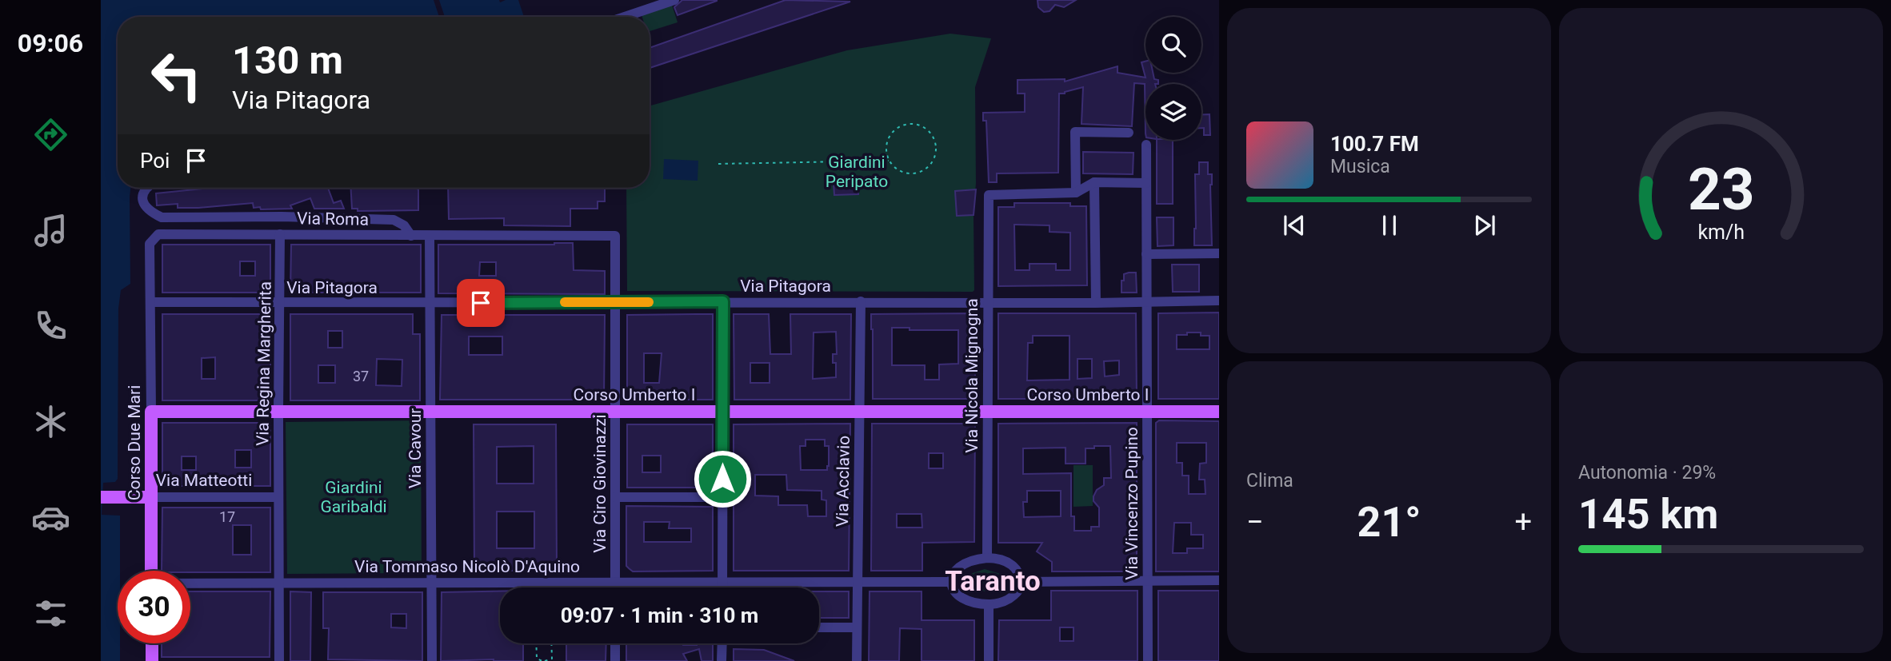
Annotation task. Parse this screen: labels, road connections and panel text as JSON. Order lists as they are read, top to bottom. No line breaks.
{"streets":{"main road":["Corso Umberto I","Corso Due Mari","Via Matteotti"],"street":["Via Roma","Via Pitagora","Via Regina Margherita","Via Nicola Mignogna","Via Cavour","Via Acclavio","Via Ciro Giovinazzi","Via Vincenzo Pupino","Via Tommaso Nicolò D'Aquino"]},"crossings":[["Via Roma","Via Pitagora"],["Via Roma","Via Regina Margherita"],["Via Roma","Corso Due Mari"],["Via Roma","Via Cavour"],["Via Roma","Via Ciro Giovinazzi"],["Via Pitagora","Via Regina Margherita"],["Via Pitagora","Via Nicola Mignogna"],["Via Pitagora","Corso Due Mari"],["Via Pitagora","Via Cavour"],["Via Pitagora","Via Acclavio"],["Via Pitagora","Via Ciro Giovinazzi"],["Via Pitagora","Via Vincenzo Pupino"],["Via Regina Margherita","Corso Umberto I"],["Via Regina Margherita","Via Matteotti"],["Via Regina Margherita","Via Tommaso Nicolò D'Aquino"],["Via Nicola Mignogna","Corso Umberto I"],["Via Nicola Mignogna","Via Tommaso Nicolò D'Aquino"],["Corso Umberto I","Corso Due Mari"],["Corso Umberto I","Via Cavour"],["Corso Umberto I","Via Acclavio"],["Corso Umberto I","Via Ciro Giovinazzi"],["Corso Umberto I","Via Vincenzo Pupino"],["Corso Due Mari","Via Matteotti"],["Via Cavour","Via Tommaso Nicolò D'Aquino"],["Via Acclavio","Via Tommaso Nicolò D'Aquino"],["Via Ciro Giovinazzi","Via Tommaso Nicolò D'Aquino"]],"districts":["Taranto"],"parks":["Giardini Peripato","Giardini Garibaldi"],"house_numbers":["37","17"],"page":{"tabs":"09:06","turn":["130 m","Via Pitagora"],"song":["100.7 FM","Musica"],"then":"Poi","tile":["Clima",["Autonomia · 29%","145 km"]],"heat":["−","21°","+"],"limit":"30","trip":"09:07 · 1 min · 310 m","gauge":["23","km/h"]}}
